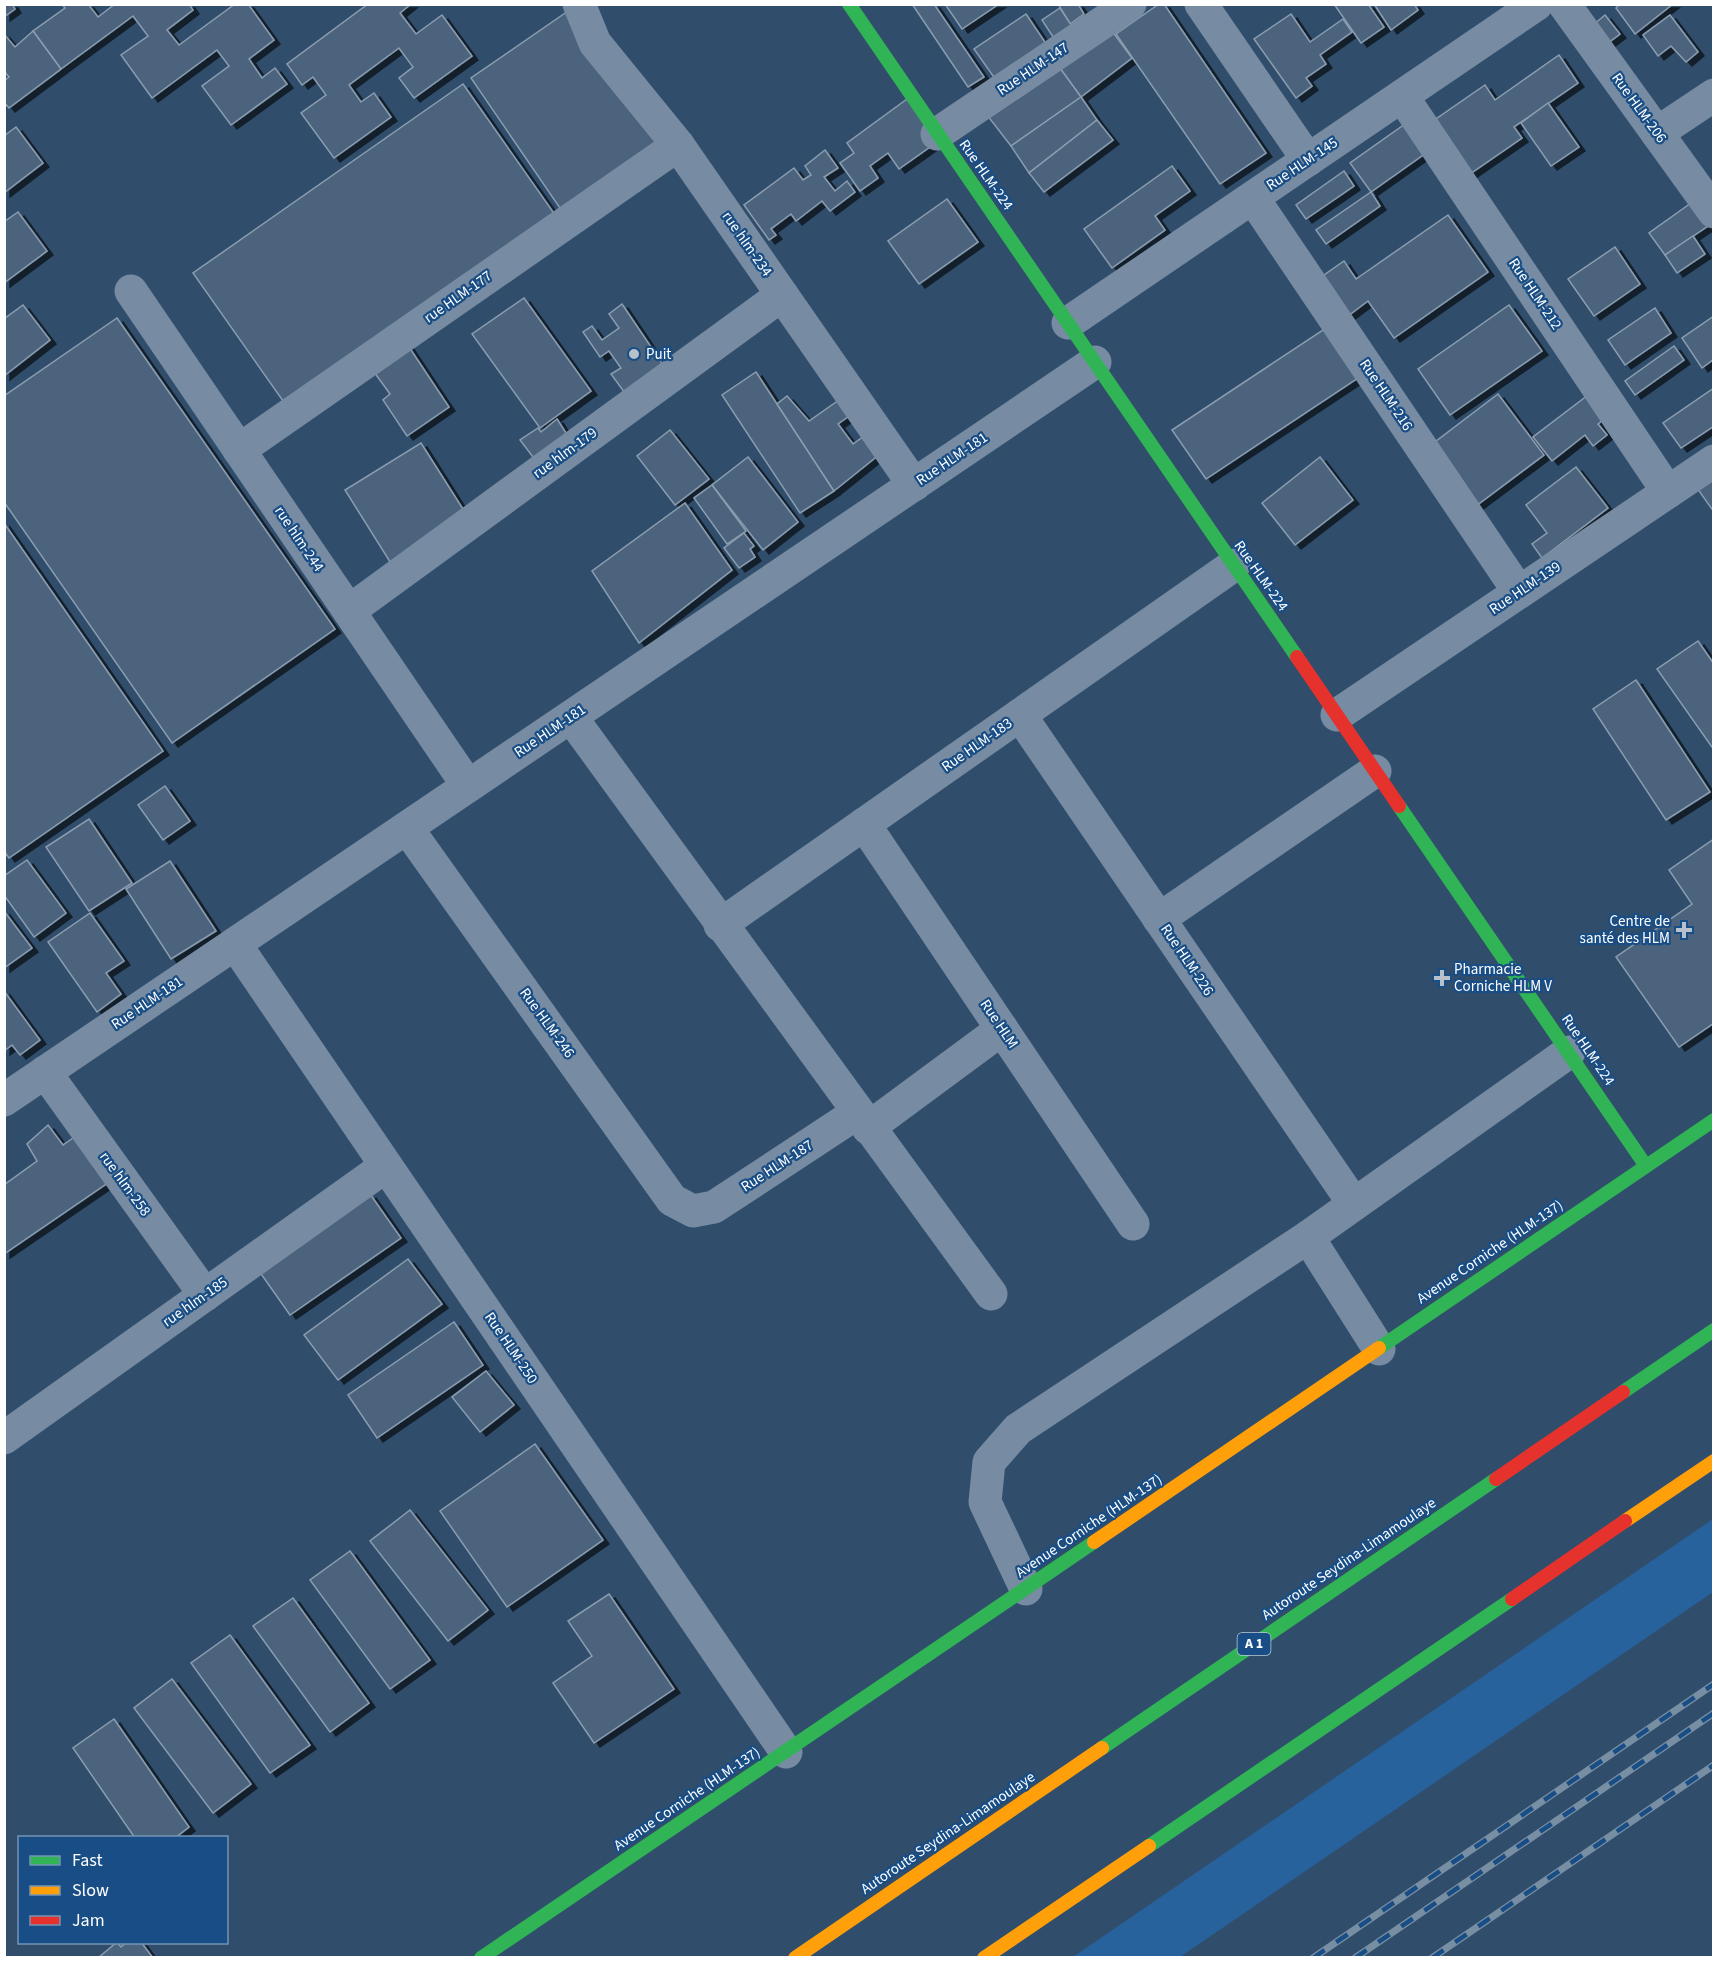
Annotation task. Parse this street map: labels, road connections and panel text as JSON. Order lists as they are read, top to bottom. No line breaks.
{"streets":{"main road":["Rue HLM-224","Avenue Corniche (HLM-137)","Autoroute Seydina-Limamoulaye","A 1"],"street":["Rue HLM-147","Rue HLM-206","Rue HLM-145","rue hlm-234","Rue HLM-212","rue HLM-177","Rue HLM-216","rue hlm-179","Rue HLM-181","rue hlm-244","Rue HLM-139","Rue HLM-183","Rue HLM-226","Rue HLM-246","Rue HLM","Rue HLM-187","rue hlm-258","rue hlm-185","Rue HLM-250"]},"crossings":[["Rue HLM-147","Rue HLM-224"],["Rue HLM-145","Rue HLM-224"],["Rue HLM-145","Rue HLM-212"],["Rue HLM-145","Rue HLM-216"],["Rue HLM-224","Rue HLM-181"],["Rue HLM-224","Rue HLM-139"],["Rue HLM-224","Rue HLM-183"],["Rue HLM-224","Avenue Corniche (HLM-137)"],["rue hlm-234","rue HLM-177"],["rue hlm-234","rue hlm-179"],["rue hlm-234","Rue HLM-181"],["Rue HLM-212","Rue HLM-139"],["rue HLM-177","rue hlm-244"],["Rue HLM-216","Rue HLM-139"],["rue hlm-179","rue hlm-244"],["Rue HLM-181","rue hlm-244"],["Rue HLM-181","Rue HLM-246"],["Rue HLM-181","rue hlm-258"],["Rue HLM-181","Rue HLM-250"],["Rue HLM-183","Rue HLM-226"],["Rue HLM-183","Rue HLM"],["Rue HLM-246","Rue HLM-187"],["Rue HLM","Rue HLM-187"],["rue hlm-258","rue hlm-185"],["Avenue Corniche (HLM-137)","Rue HLM-250"],["rue hlm-185","Rue HLM-250"]],"places":{"other":["Puit"],"health":["Centre de santé des HLM","Pharmacie Corniche HLM V"]},"legend":["Fast","Slow","Jam"]}
